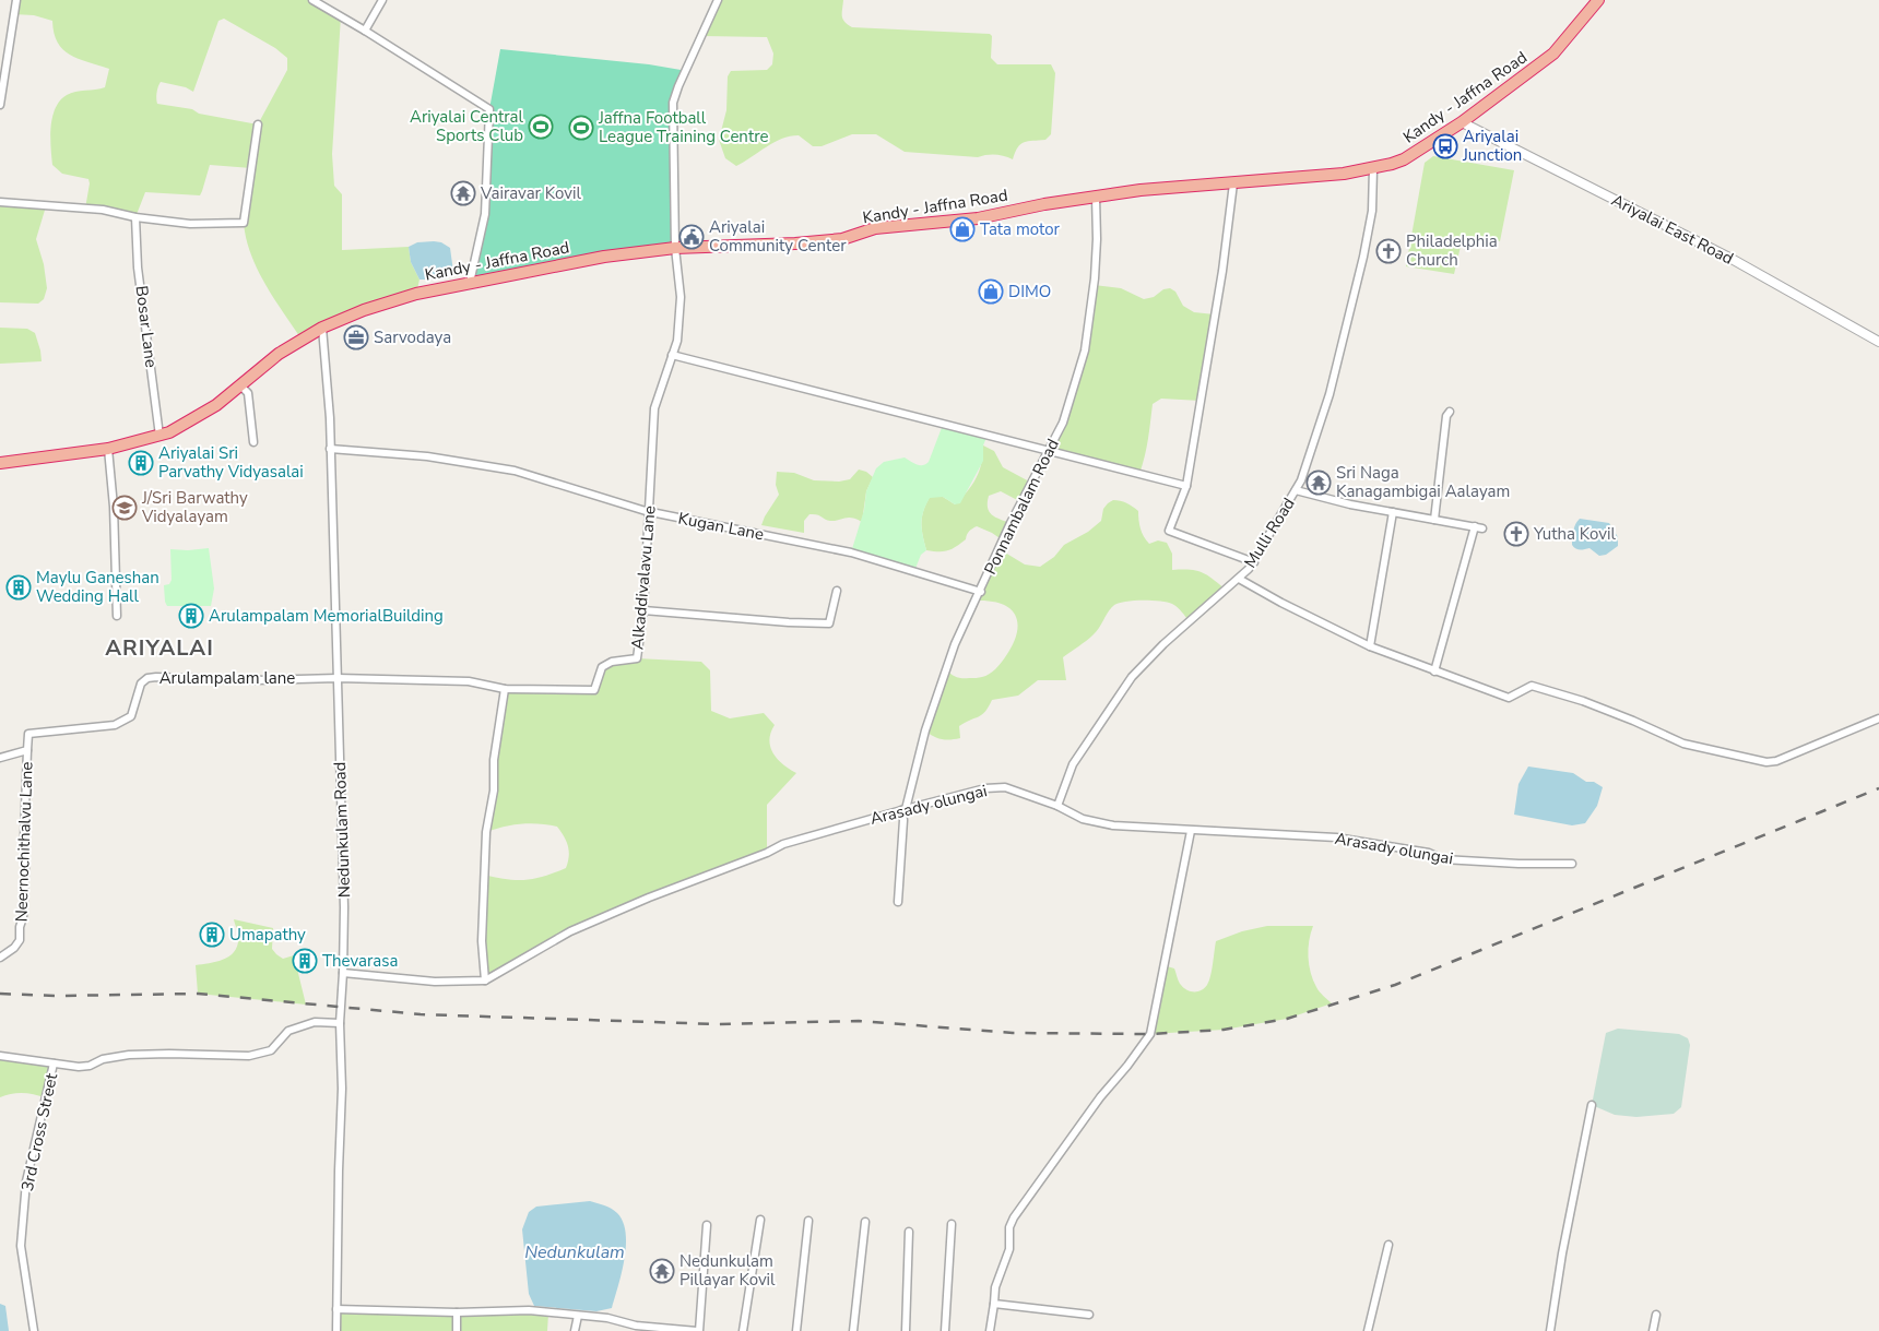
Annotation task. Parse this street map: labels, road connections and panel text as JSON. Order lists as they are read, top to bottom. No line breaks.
{"streets":{"highway":["Kandy - Jaffna Road"],"street":["Ariyalai East Road","Bosar Lane","Ponnambalam Road","Kugan Lane","Mulli Road","Alkaddivalavu Lane","Arulampalam lane","Arasady olungai","Nedunkulam Road","Neernochithalvu Lane","3rd Cross Street"]},"crossings":[["Kandy - Jaffna Road","Ariyalai East Road"],["Kandy - Jaffna Road","Bosar Lane"],["Kandy - Jaffna Road","Ponnambalam Road"],["Kandy - Jaffna Road","Mulli Road"],["Kandy - Jaffna Road","Alkaddivalavu Lane"],["Kandy - Jaffna Road","Nedunkulam Road"],["Ponnambalam Road","Kugan Lane"],["Ponnambalam Road","Arasady olungai"],["Kugan Lane","Alkaddivalavu Lane"],["Kugan Lane","Nedunkulam Road"],["Mulli Road","Arasady olungai"],["Alkaddivalavu Lane","Arulampalam lane"],["Alkaddivalavu Lane","Nedunkulam Road"],["Arulampalam lane","Nedunkulam Road"],["Arulampalam lane","Neernochithalvu Lane"],["Arasady olungai","Nedunkulam Road"]],"districts":["ARIYALAI"],"water":["Nedunkulam"],"places":{"sports":["Ariyalai Central Sports Club","Jaffna Football League Training Centre"],"bus stop":["Ariyalai Junction"],"temple":["Vairavar Kovil","Sri Naga Kanagambigai Aalayam","Nedunkulam Pillayar Kovil"],"shop":["Tata motor","DIMO"],"public building":["Ariyalai Community Center"],"church":["Philadelphia Church","Yutha Kovil"],"office":["Sarvodaya"],"building":["Ariyalai Sri Parvathy Vidyasalai","Maylu Ganeshan Wedding Hall","Arulampalam MemorialBuilding","Umapathy","Thevarasa"],"school or university":["J/Sri Barwathy Vidyalayam"]}}
